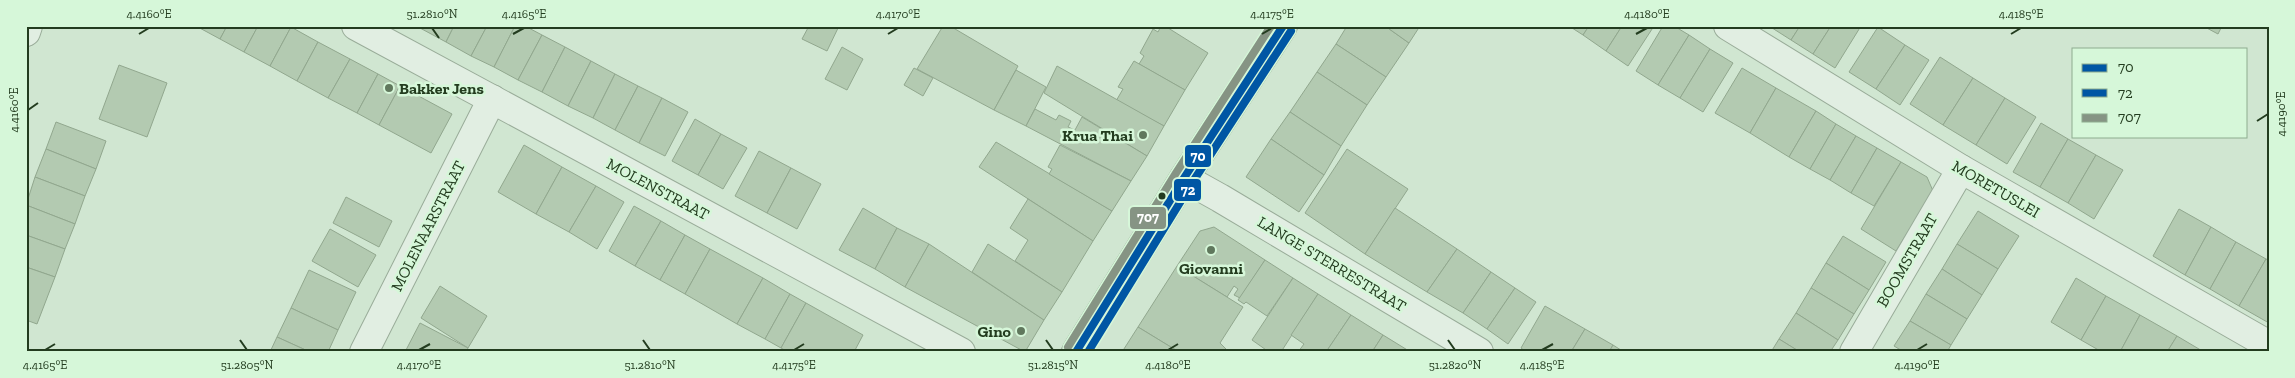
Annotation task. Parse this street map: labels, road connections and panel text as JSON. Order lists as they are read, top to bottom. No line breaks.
{"streets":{"street":["MOLENSTRAAT","MORETUSLEI","MOLENAARSTRAAT","BOOMSTRAAT","LANGE STERRESTRAAT"]},"crossings":[["MOLENSTRAAT","MOLENAARSTRAAT"],["MORETUSLEI","BOOMSTRAAT"]],"places":["Bakker Jens","Krua Thai","Giovanni","Gino"],"lines":["transit line 70","transit line 707","transit line 72"],"legend":["70","72","707"],"coordinates":["4.4160°E","51.2810°N","4.4165°E","4.4170°E","4.4175°E","4.4180°E","4.4185°E","4.4190°E","51.2805°N","51.2815°N","51.2820°N"]}
